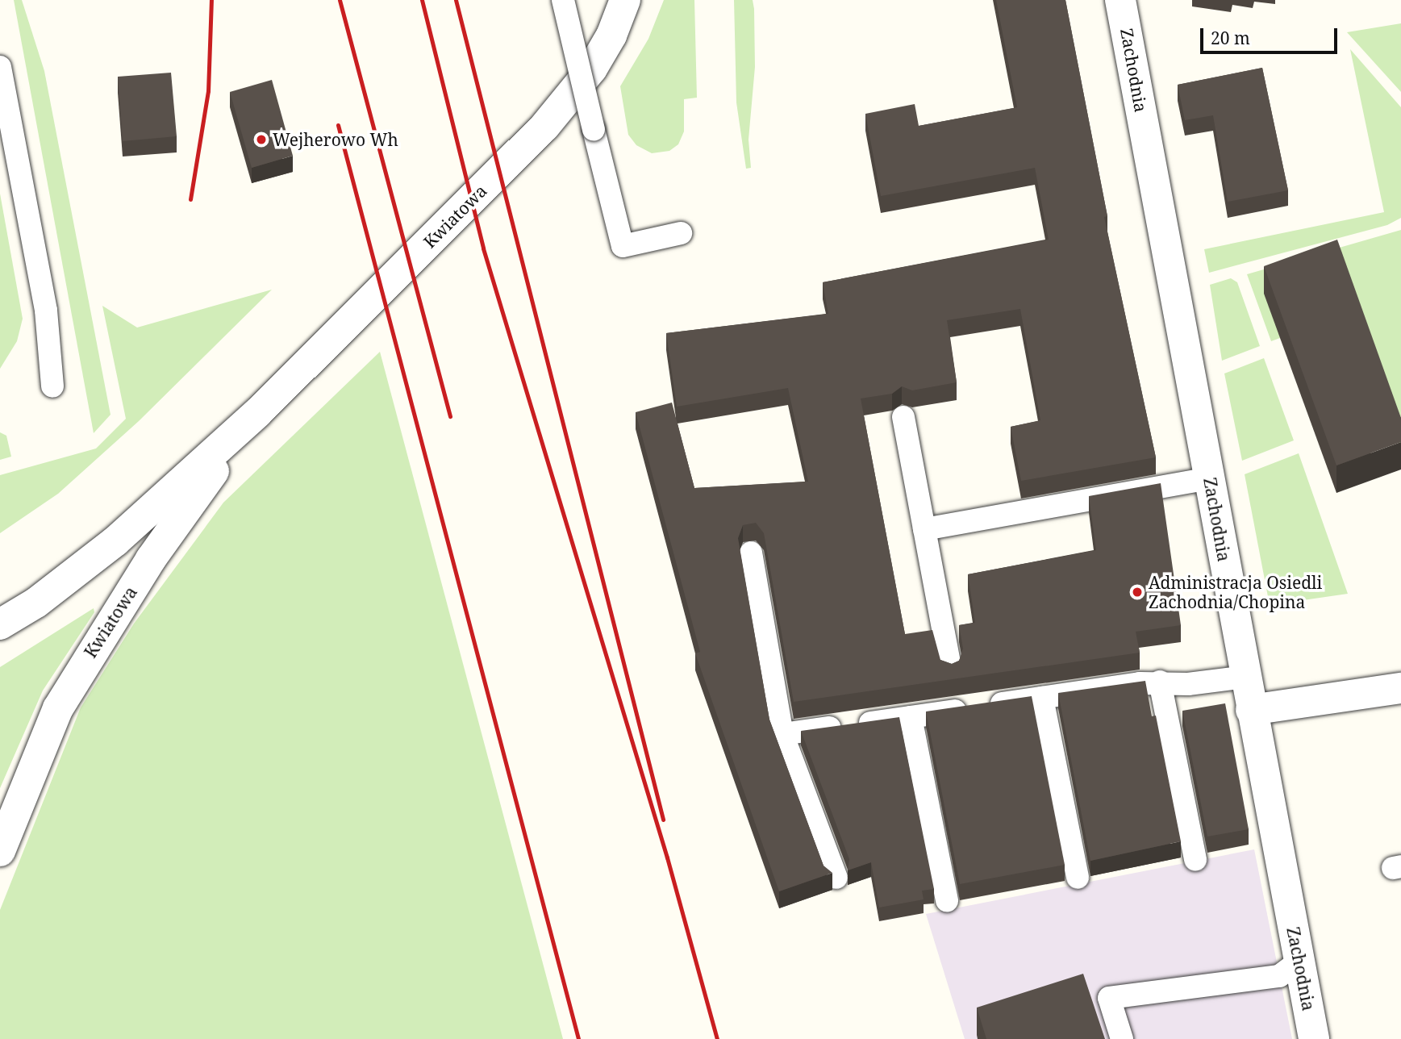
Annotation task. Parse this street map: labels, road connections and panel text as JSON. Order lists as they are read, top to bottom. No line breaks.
{"streets":{"street":["Zachodnia","Kwiatowa"]},"places":["Wejherowo Wh","Administracja Osiedli Zachodnia/Chopina"],"scale_bar":"20 m"}
